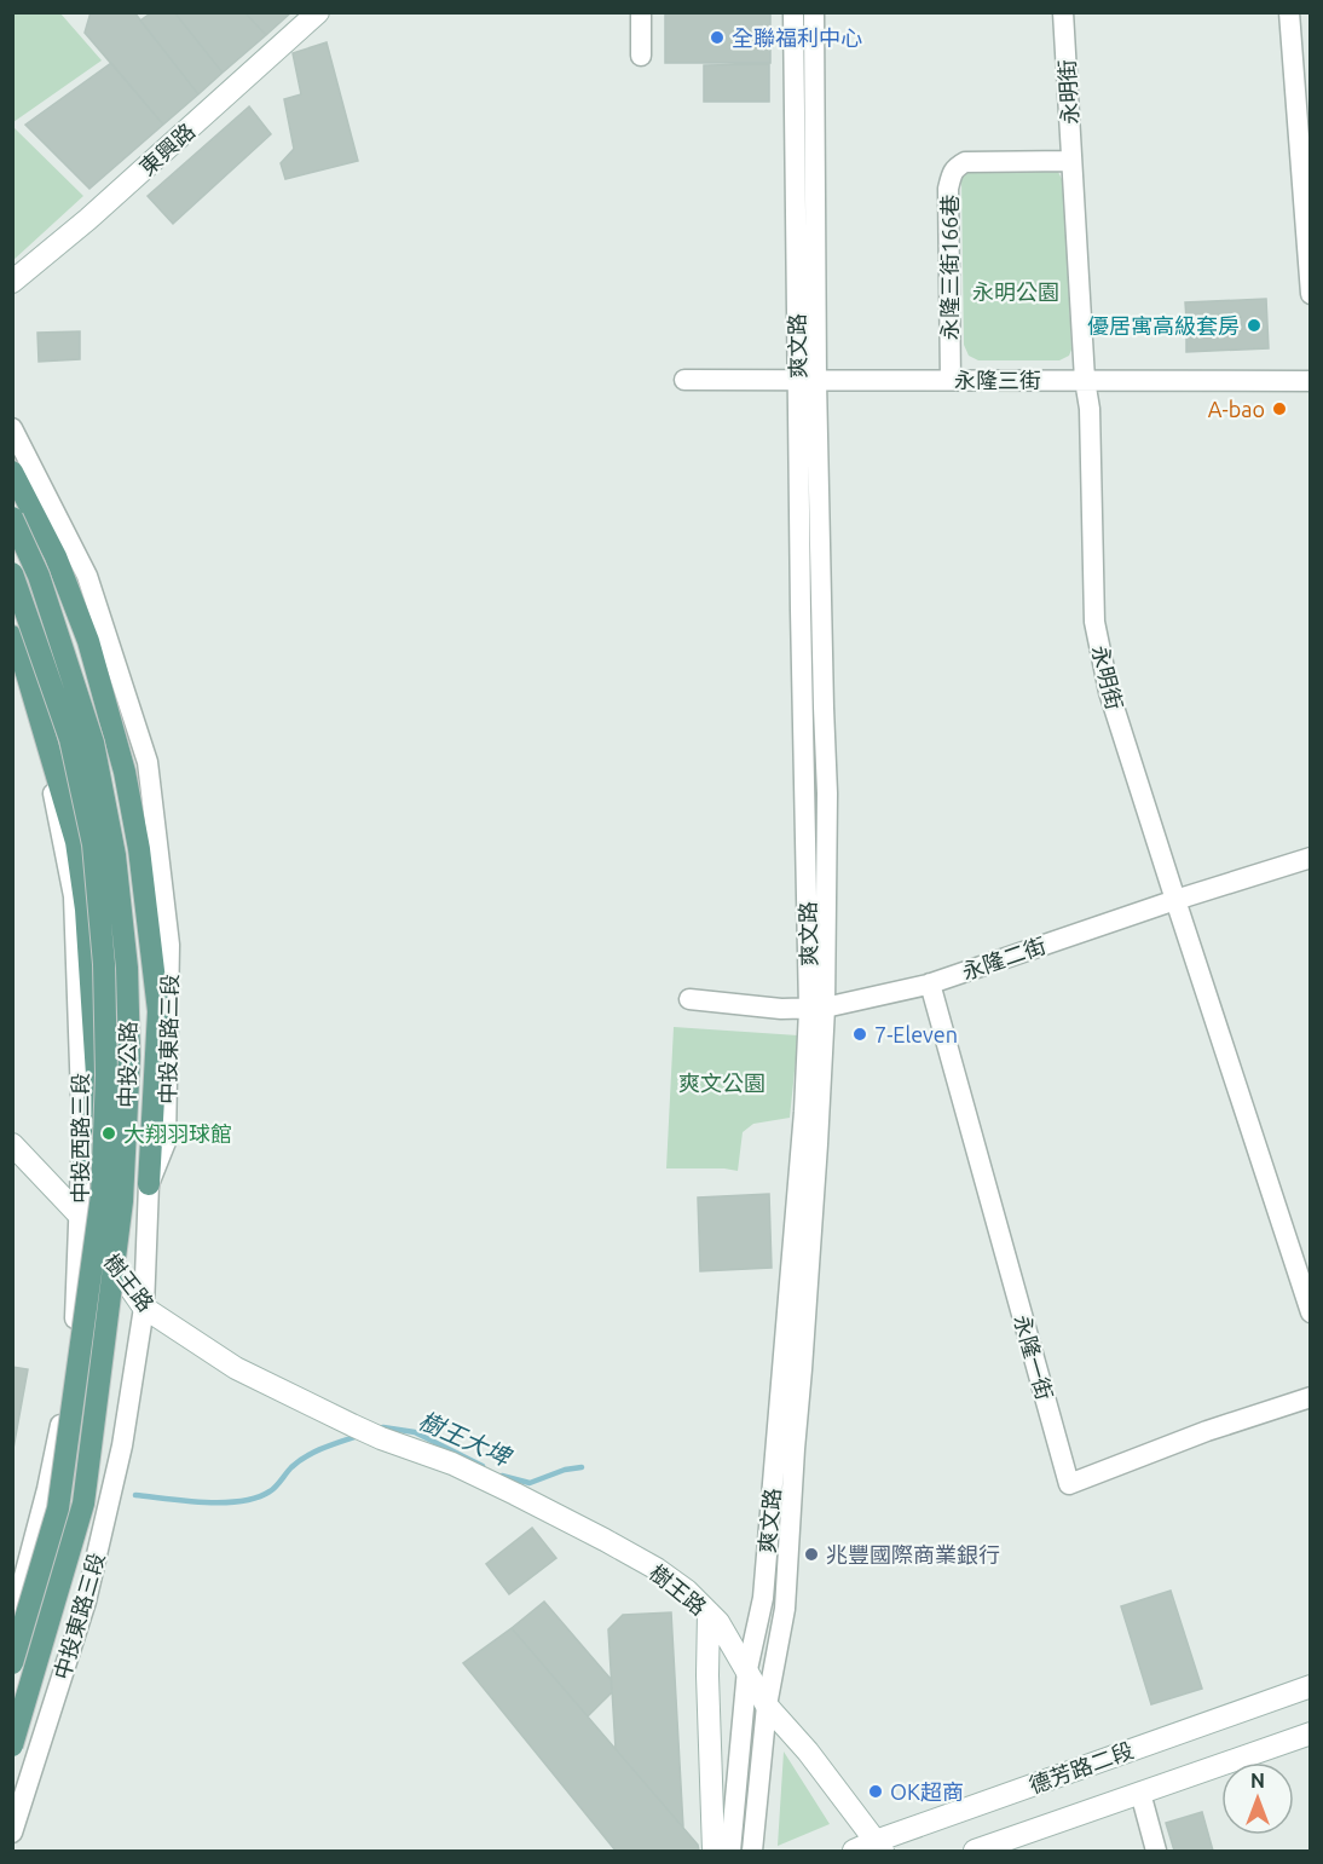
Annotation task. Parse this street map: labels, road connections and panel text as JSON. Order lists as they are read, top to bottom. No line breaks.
{"streets":{"main road":["中投公路"],"street":["永明街","東興路","永隆三街166巷","爽文路","永隆三街","永隆二街","中投東路三段","中投西路三段","樹王路","永隆一街","德芳路二段"]},"crossings":[["永明街","永隆三街166巷"],["永明街","永隆三街"],["永明街","永隆二街"],["永隆三街166巷","永隆三街"],["爽文路","永隆三街"],["爽文路","永隆二街"],["爽文路","樹王路"],["永隆二街","永隆一街"],["中投東路三段","樹王路"],["中投西路三段","樹王路"],["樹王路","德芳路二段"]],"water":["樹王大埤"],"parks":["永明公園","爽文公園"],"places":["全聯福利中心","優居寓高級套房","A-bao","7-Eleven","大翔羽球館","兆豐國際商業銀行","OK超商"],"north":"top"}
